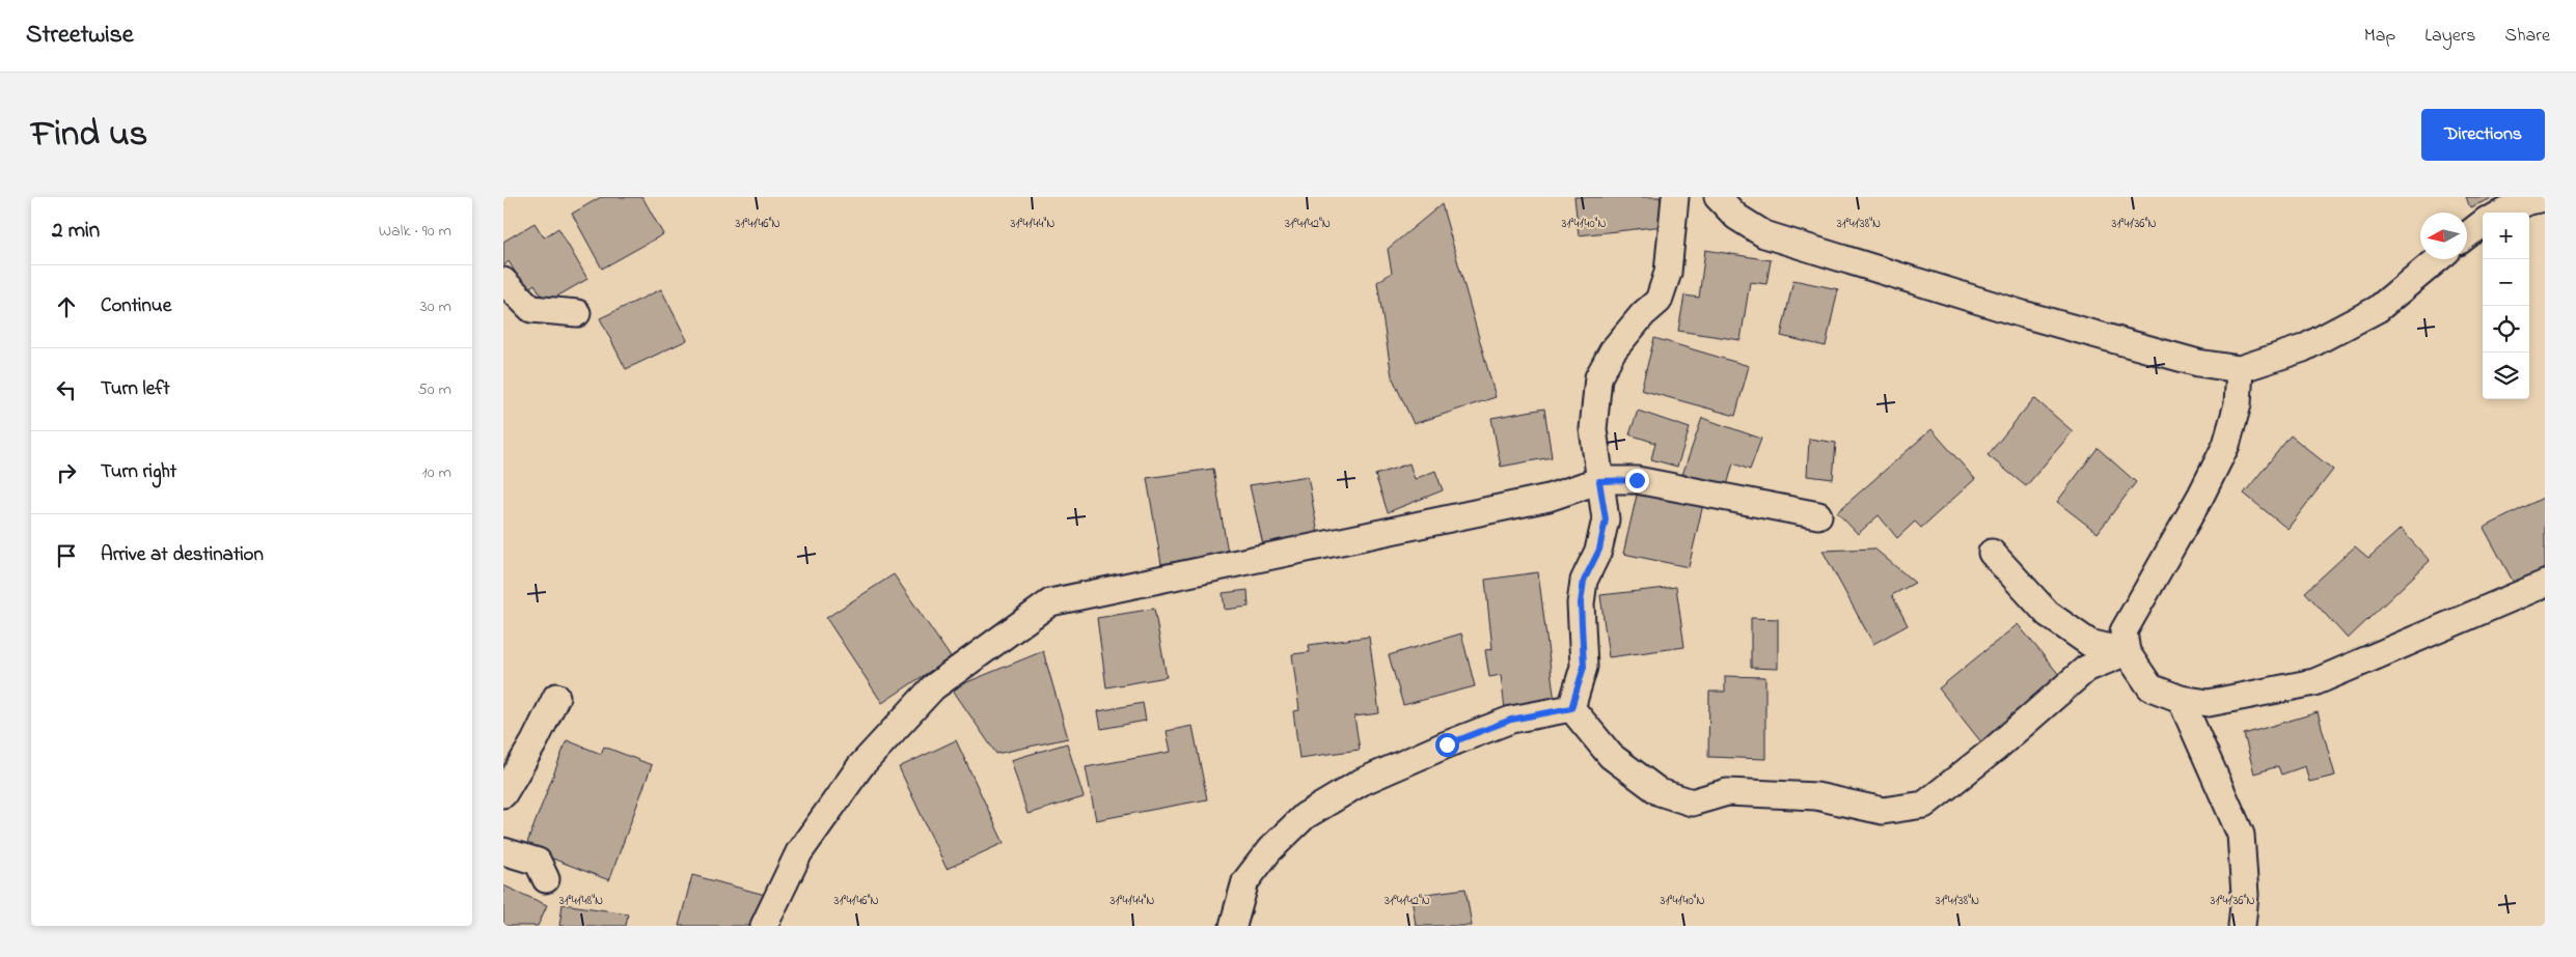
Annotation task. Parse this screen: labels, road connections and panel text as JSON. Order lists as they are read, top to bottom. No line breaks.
{"north":"left","page":{"header":"Streetwise","nav":["Map","Layers","Share"],"title":"Find us","buttons":"Directions","heading":["2 min","Walk · 90 m"],"map_buttons":["+","−"],"list":[["Continue","30 m"],["Turn left","50 m"],["Turn right","10 m"],"Arrive at destination"]},"coordinates":["31°41'46\"N","31°41'44\"N","31°41'42\"N","31°41'40\"N","31°41'38\"N","31°41'36\"N","31°41'48\"N"]}
